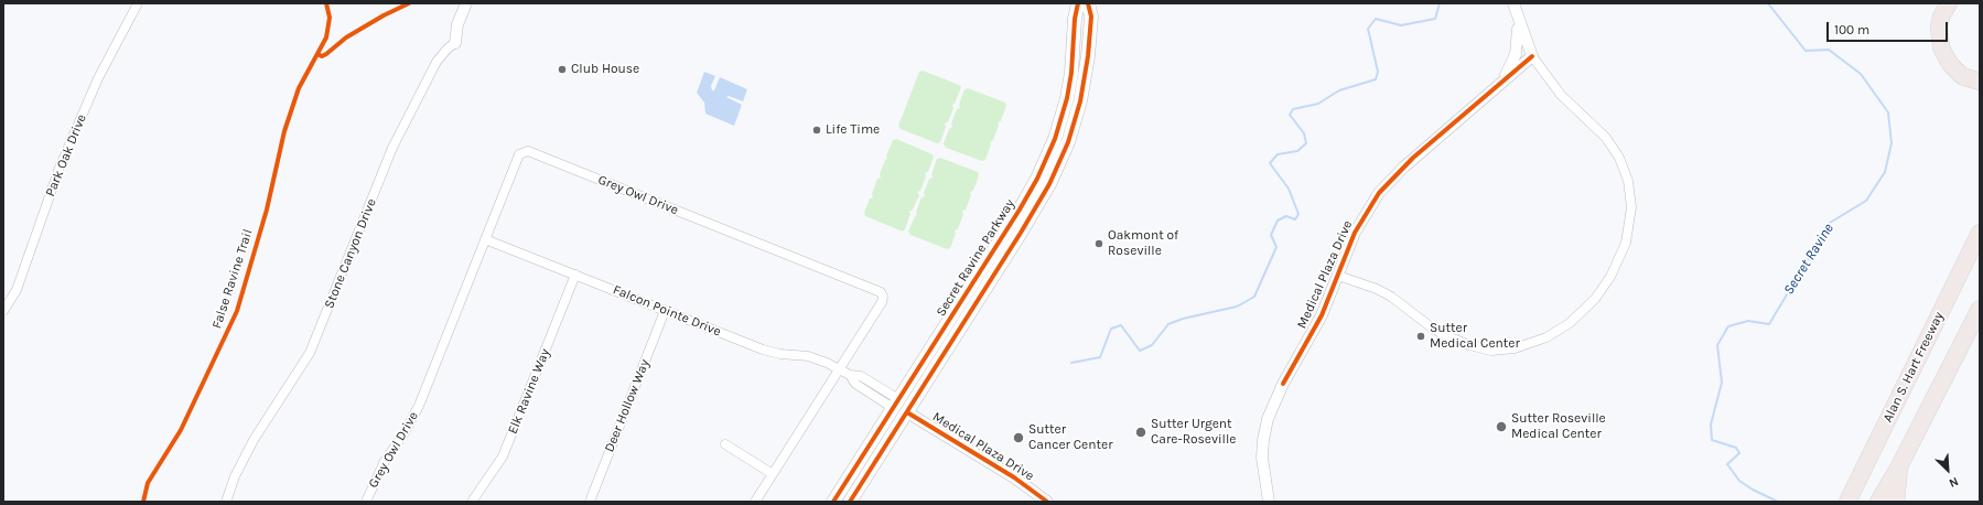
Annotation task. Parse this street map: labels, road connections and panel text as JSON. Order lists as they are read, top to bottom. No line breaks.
{"streets":{"highway":["Alan S. Hart Freeway"],"main road":["Secret Ravine Parkway"],"street":["Park Oak Drive","Grey Owl Drive","Stone Canyon Drive","Medical Plaza Drive","Falcon Pointe Drive","Elk Ravine Way","Deer Hollow Way"],"cycle path":["False Ravine Trail"]},"crossings":[["Grey Owl Drive","Falcon Pointe Drive"],["Secret Ravine Parkway","Medical Plaza Drive"],["Secret Ravine Parkway","Falcon Pointe Drive"],["Falcon Pointe Drive","Elk Ravine Way"],["Falcon Pointe Drive","Deer Hollow Way"]],"water":["Secret Ravine"],"places":["Club House","Life Time","Oakmont of Roseville","Sutter Medical Center","Sutter Roseville Medical Center","Sutter Urgent Care-Roseville","Sutter Cancer Center"],"scale_bar":"100 m","north":"bottom right"}
